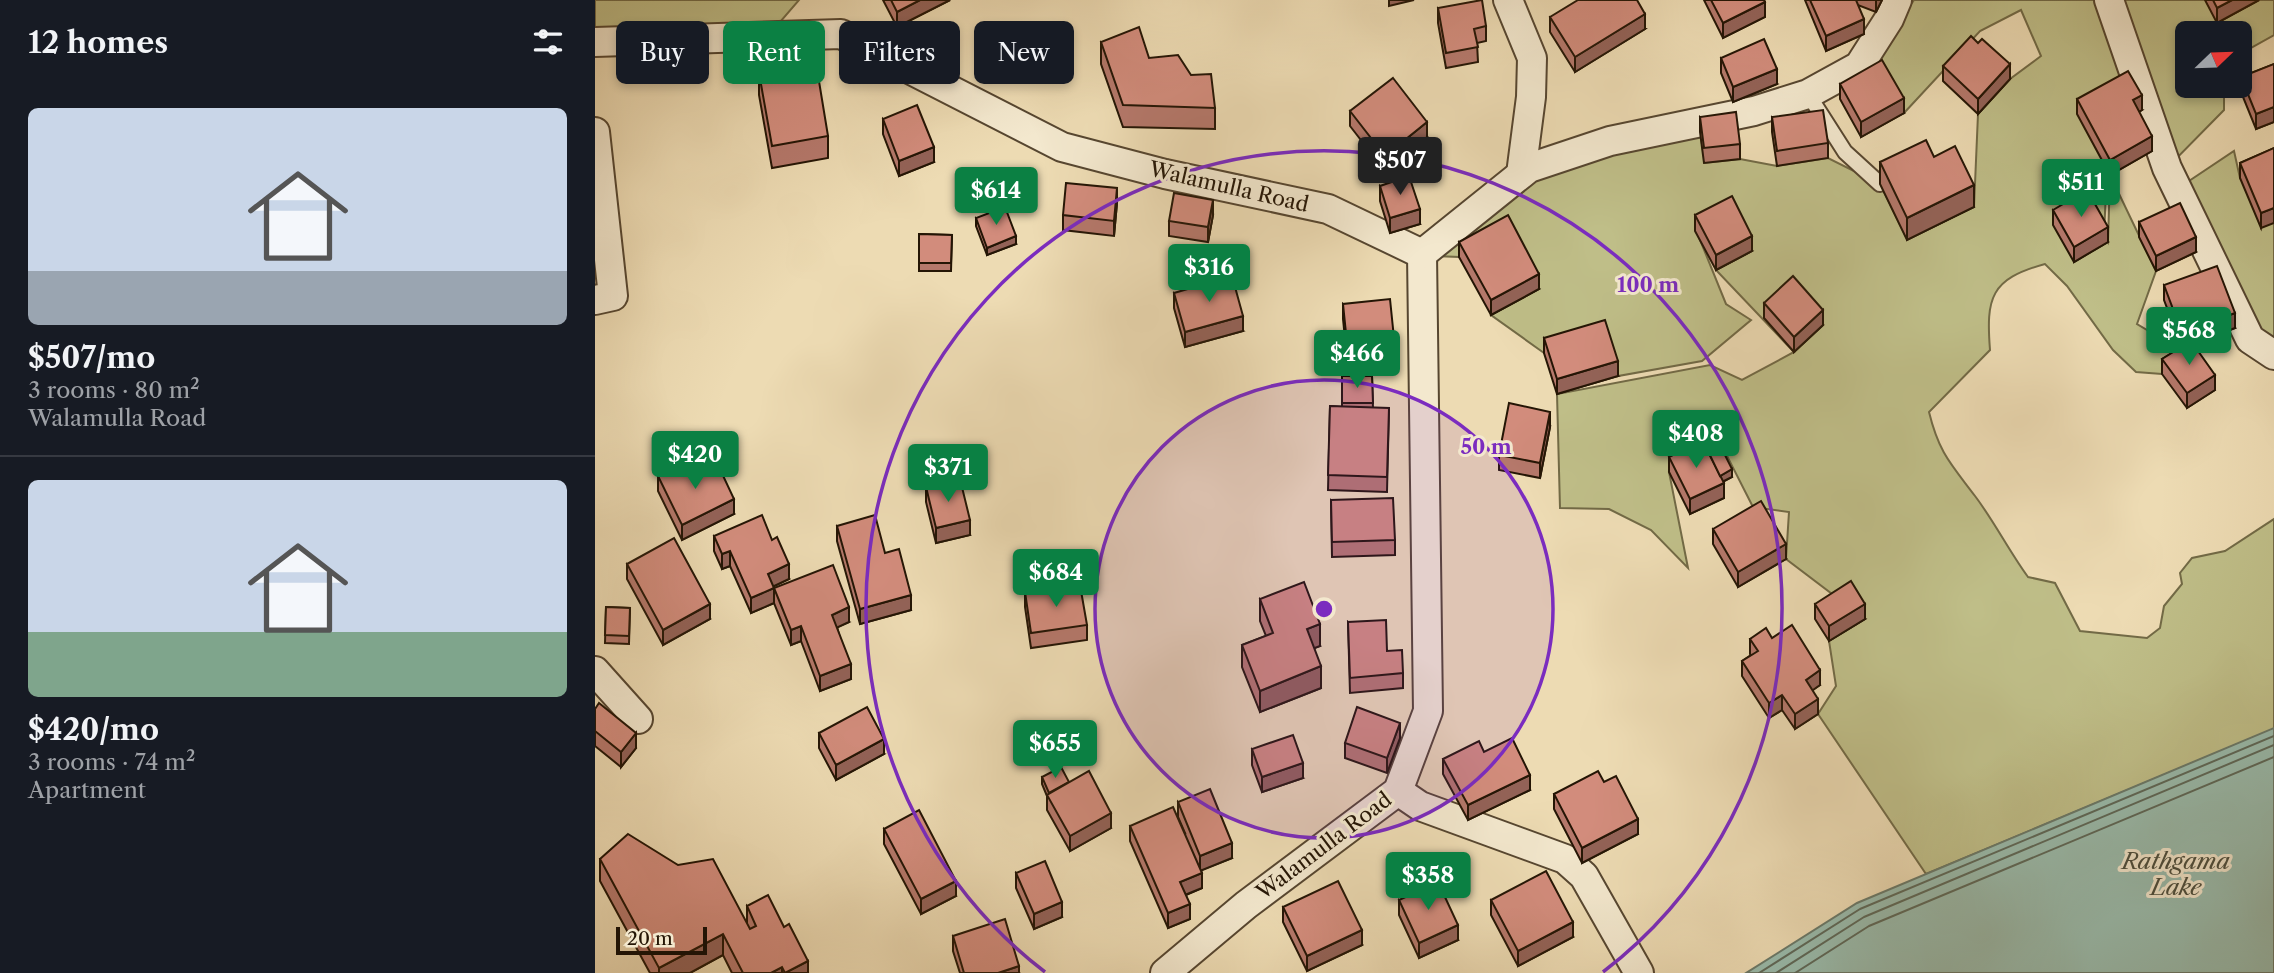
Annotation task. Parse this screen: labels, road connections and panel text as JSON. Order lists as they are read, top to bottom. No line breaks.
{"streets":{"street":["Walamulla Road"]},"water":["Rathgama Lake"],"scale_bar":"20 m","north":"top right","page":{"heading":"12 homes","chip":["Buy","Rent","Filters","New"],"list":[{"name":"$507/mo","note":"3 rooms · 80 m² · Walamulla Road"},{"name":"$420/mo","note":"3 rooms · 74 m² · Apartment"}],"price":["$507","$511","$614","$316","$568","$466","$408","$420","$371","$684","$655","$358"],"scale":"20 m"},"rings":["100 m","50 m"]}
